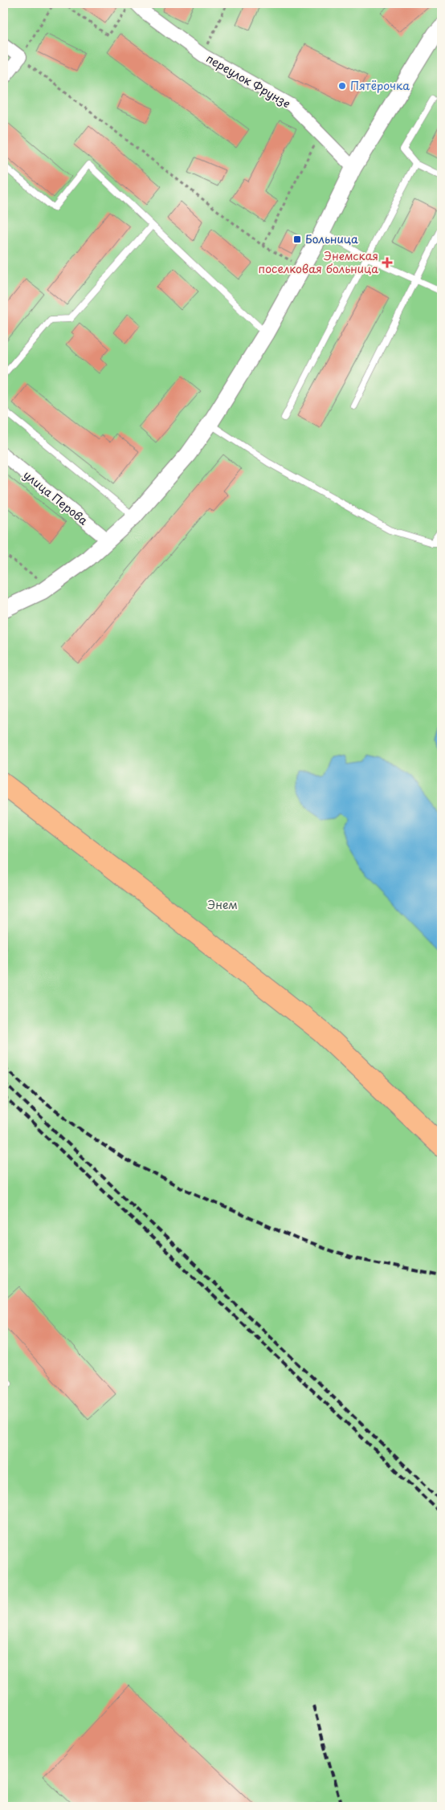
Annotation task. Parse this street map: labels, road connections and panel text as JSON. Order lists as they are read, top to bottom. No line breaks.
{"streets":{"street":["переулок Фрунзе","улица Перова"]},"parks":["Энем"],"places":{"other":["Пятёрочка"],"transit":["Больница"],"health":["Энемская поселковая больница"]}}
